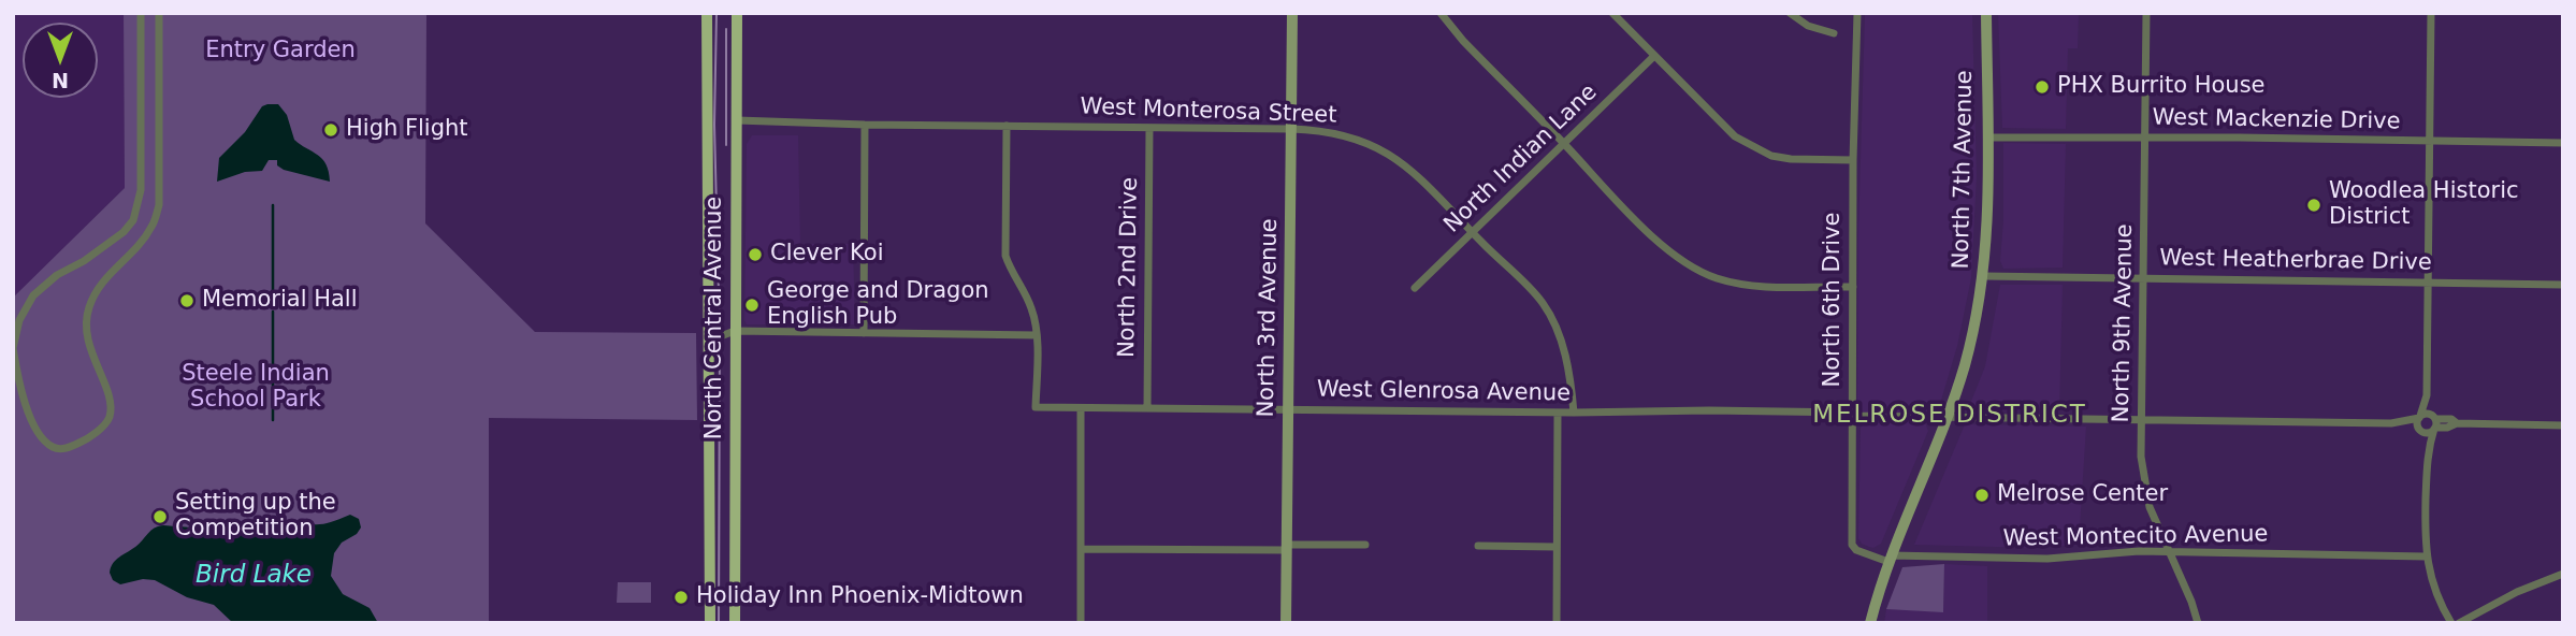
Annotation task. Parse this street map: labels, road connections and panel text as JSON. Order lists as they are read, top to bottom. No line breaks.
{"streets":{"main road":["North 7th Avenue","North Central Avenue","North 3rd Avenue"],"street":["West Monterosa Street","West Mackenzie Drive","North Indian Lane","West Heatherbrae Drive","North 2nd Drive","North 6th Drive","North 9th Avenue","West Glenrosa Avenue","West Montecito Avenue"]},"crossings":[["West Monterosa Street","North Indian Lane"],["West Monterosa Street","North 2nd Drive"],["West Monterosa Street","North Central Avenue"],["West Monterosa Street","North 3rd Avenue"],["West Monterosa Street","West Glenrosa Avenue"],["West Mackenzie Drive","North 7th Avenue"],["West Mackenzie Drive","North 9th Avenue"],["North 7th Avenue","West Heatherbrae Drive"],["North 7th Avenue","North 6th Drive"],["North 7th Avenue","West Glenrosa Avenue"],["North 7th Avenue","West Montecito Avenue"],["West Heatherbrae Drive","North 9th Avenue"],["North 2nd Drive","West Glenrosa Avenue"],["North 6th Drive","West Glenrosa Avenue"],["North 6th Drive","West Montecito Avenue"],["North 3rd Avenue","West Glenrosa Avenue"],["North 9th Avenue","West Glenrosa Avenue"],["North 9th Avenue","West Montecito Avenue"]],"districts":["MELROSE DISTRICT"],"water":["Bird Lake"],"parks":["Entry Garden","Steele Indian School Park"],"places":["PHX Burrito House","High Flight","Woodlea Historic District","Clever Koi","Memorial Hall","George and Dragon English Pub","Melrose Center","Setting up the Competition","Holiday Inn Phoenix-Midtown"],"north":"bottom"}
